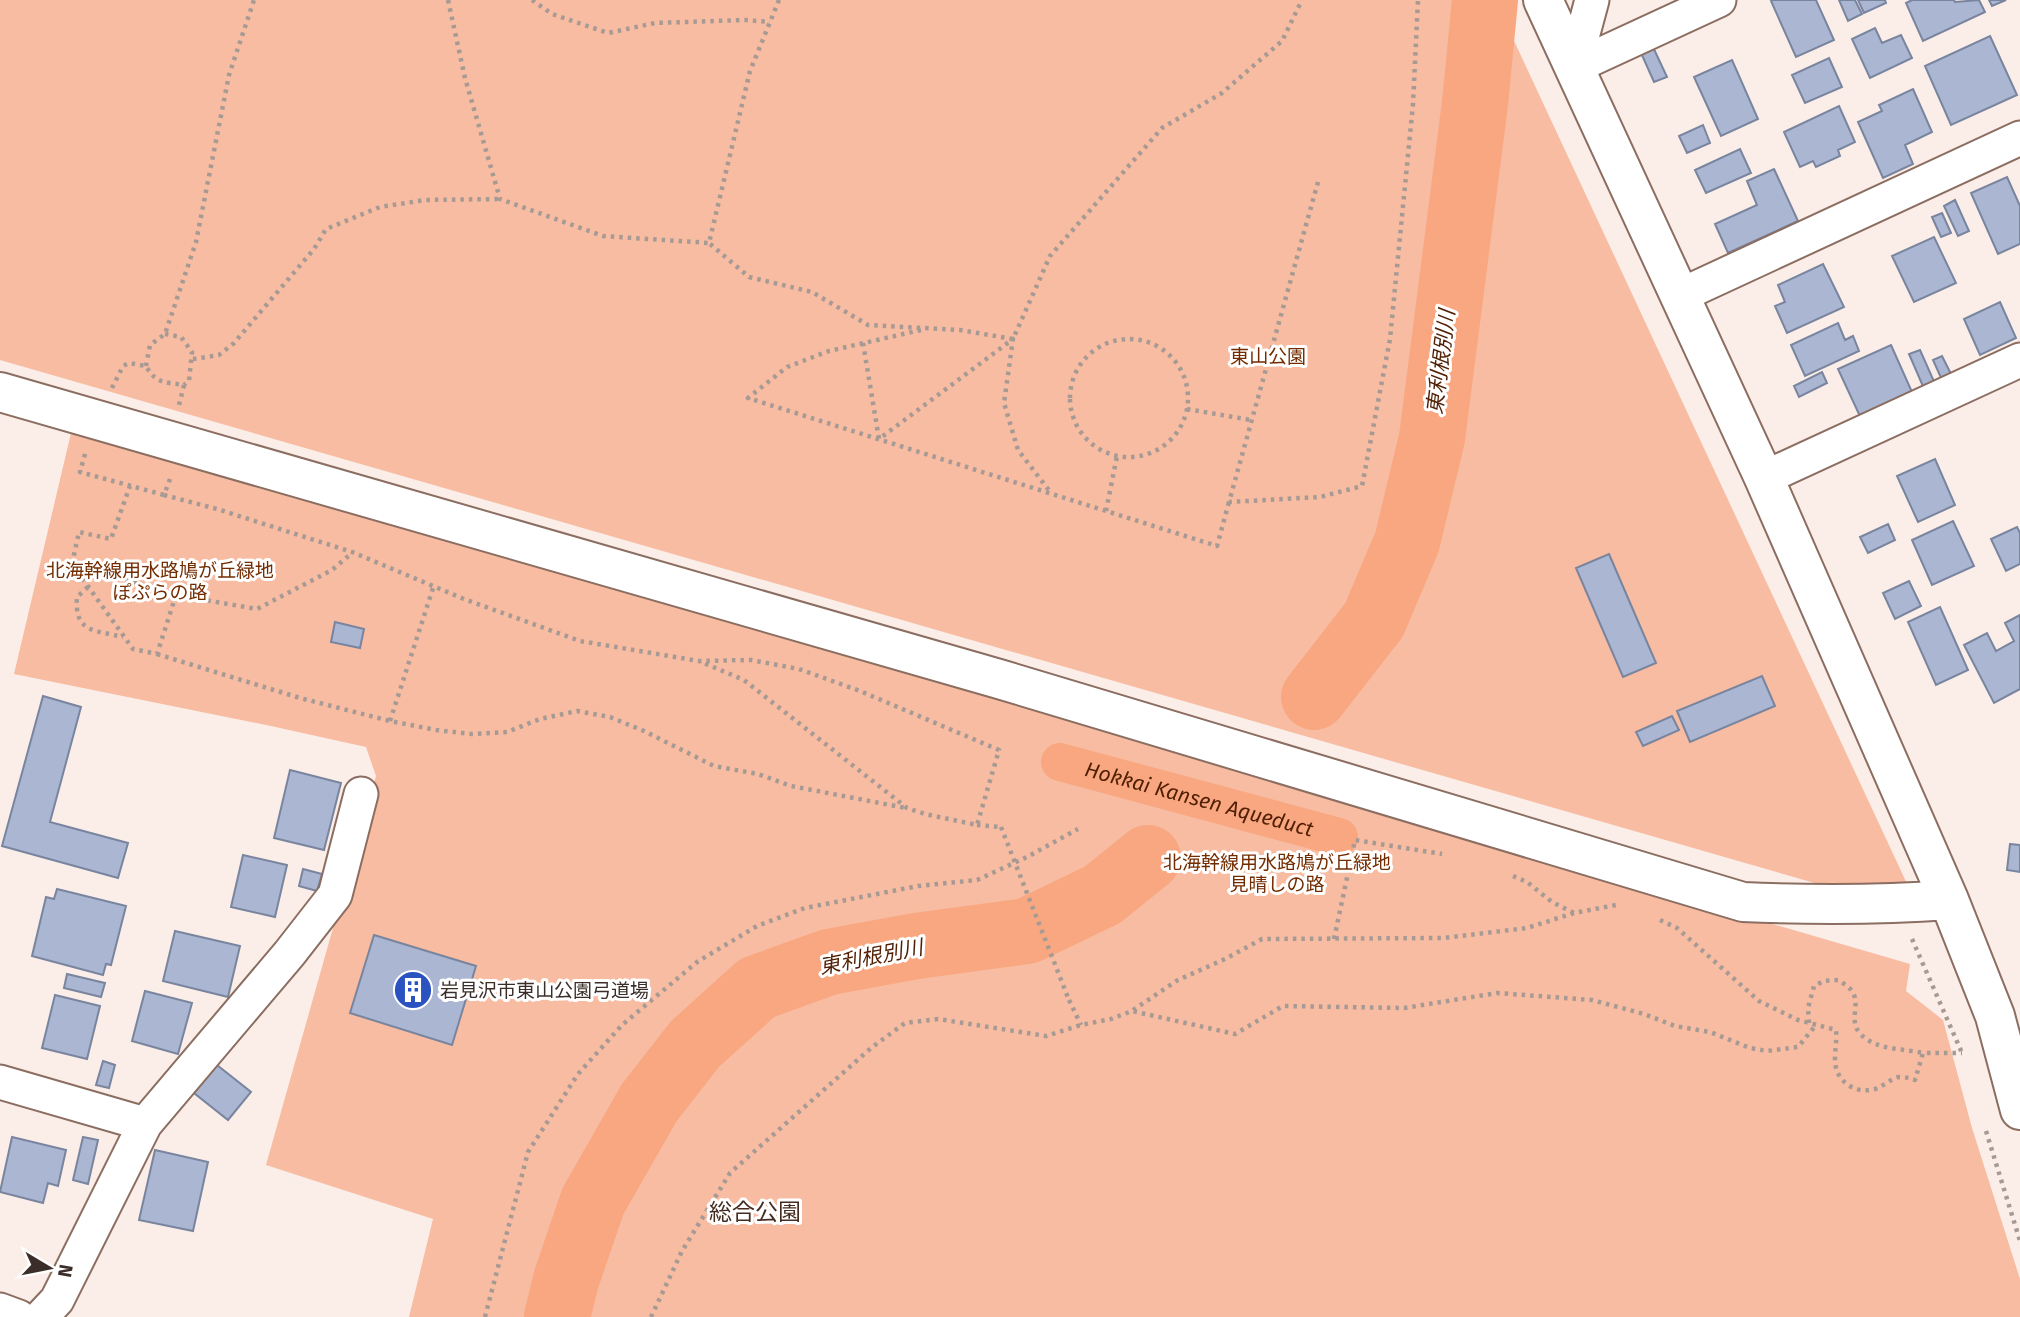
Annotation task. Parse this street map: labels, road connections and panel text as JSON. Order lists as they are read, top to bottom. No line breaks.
{"districts":["総合公園"],"water":["東利根別川","Hokkai Kansen Aqueduct"],"parks":["東山公園","北海幹線用水路鳩が丘緑地 ぽぷらの路","北海幹線用水路鳩が丘緑地 見晴しの路"],"places":{"building":["岩見沢市東山公園弓道場"]},"north":"right"}
